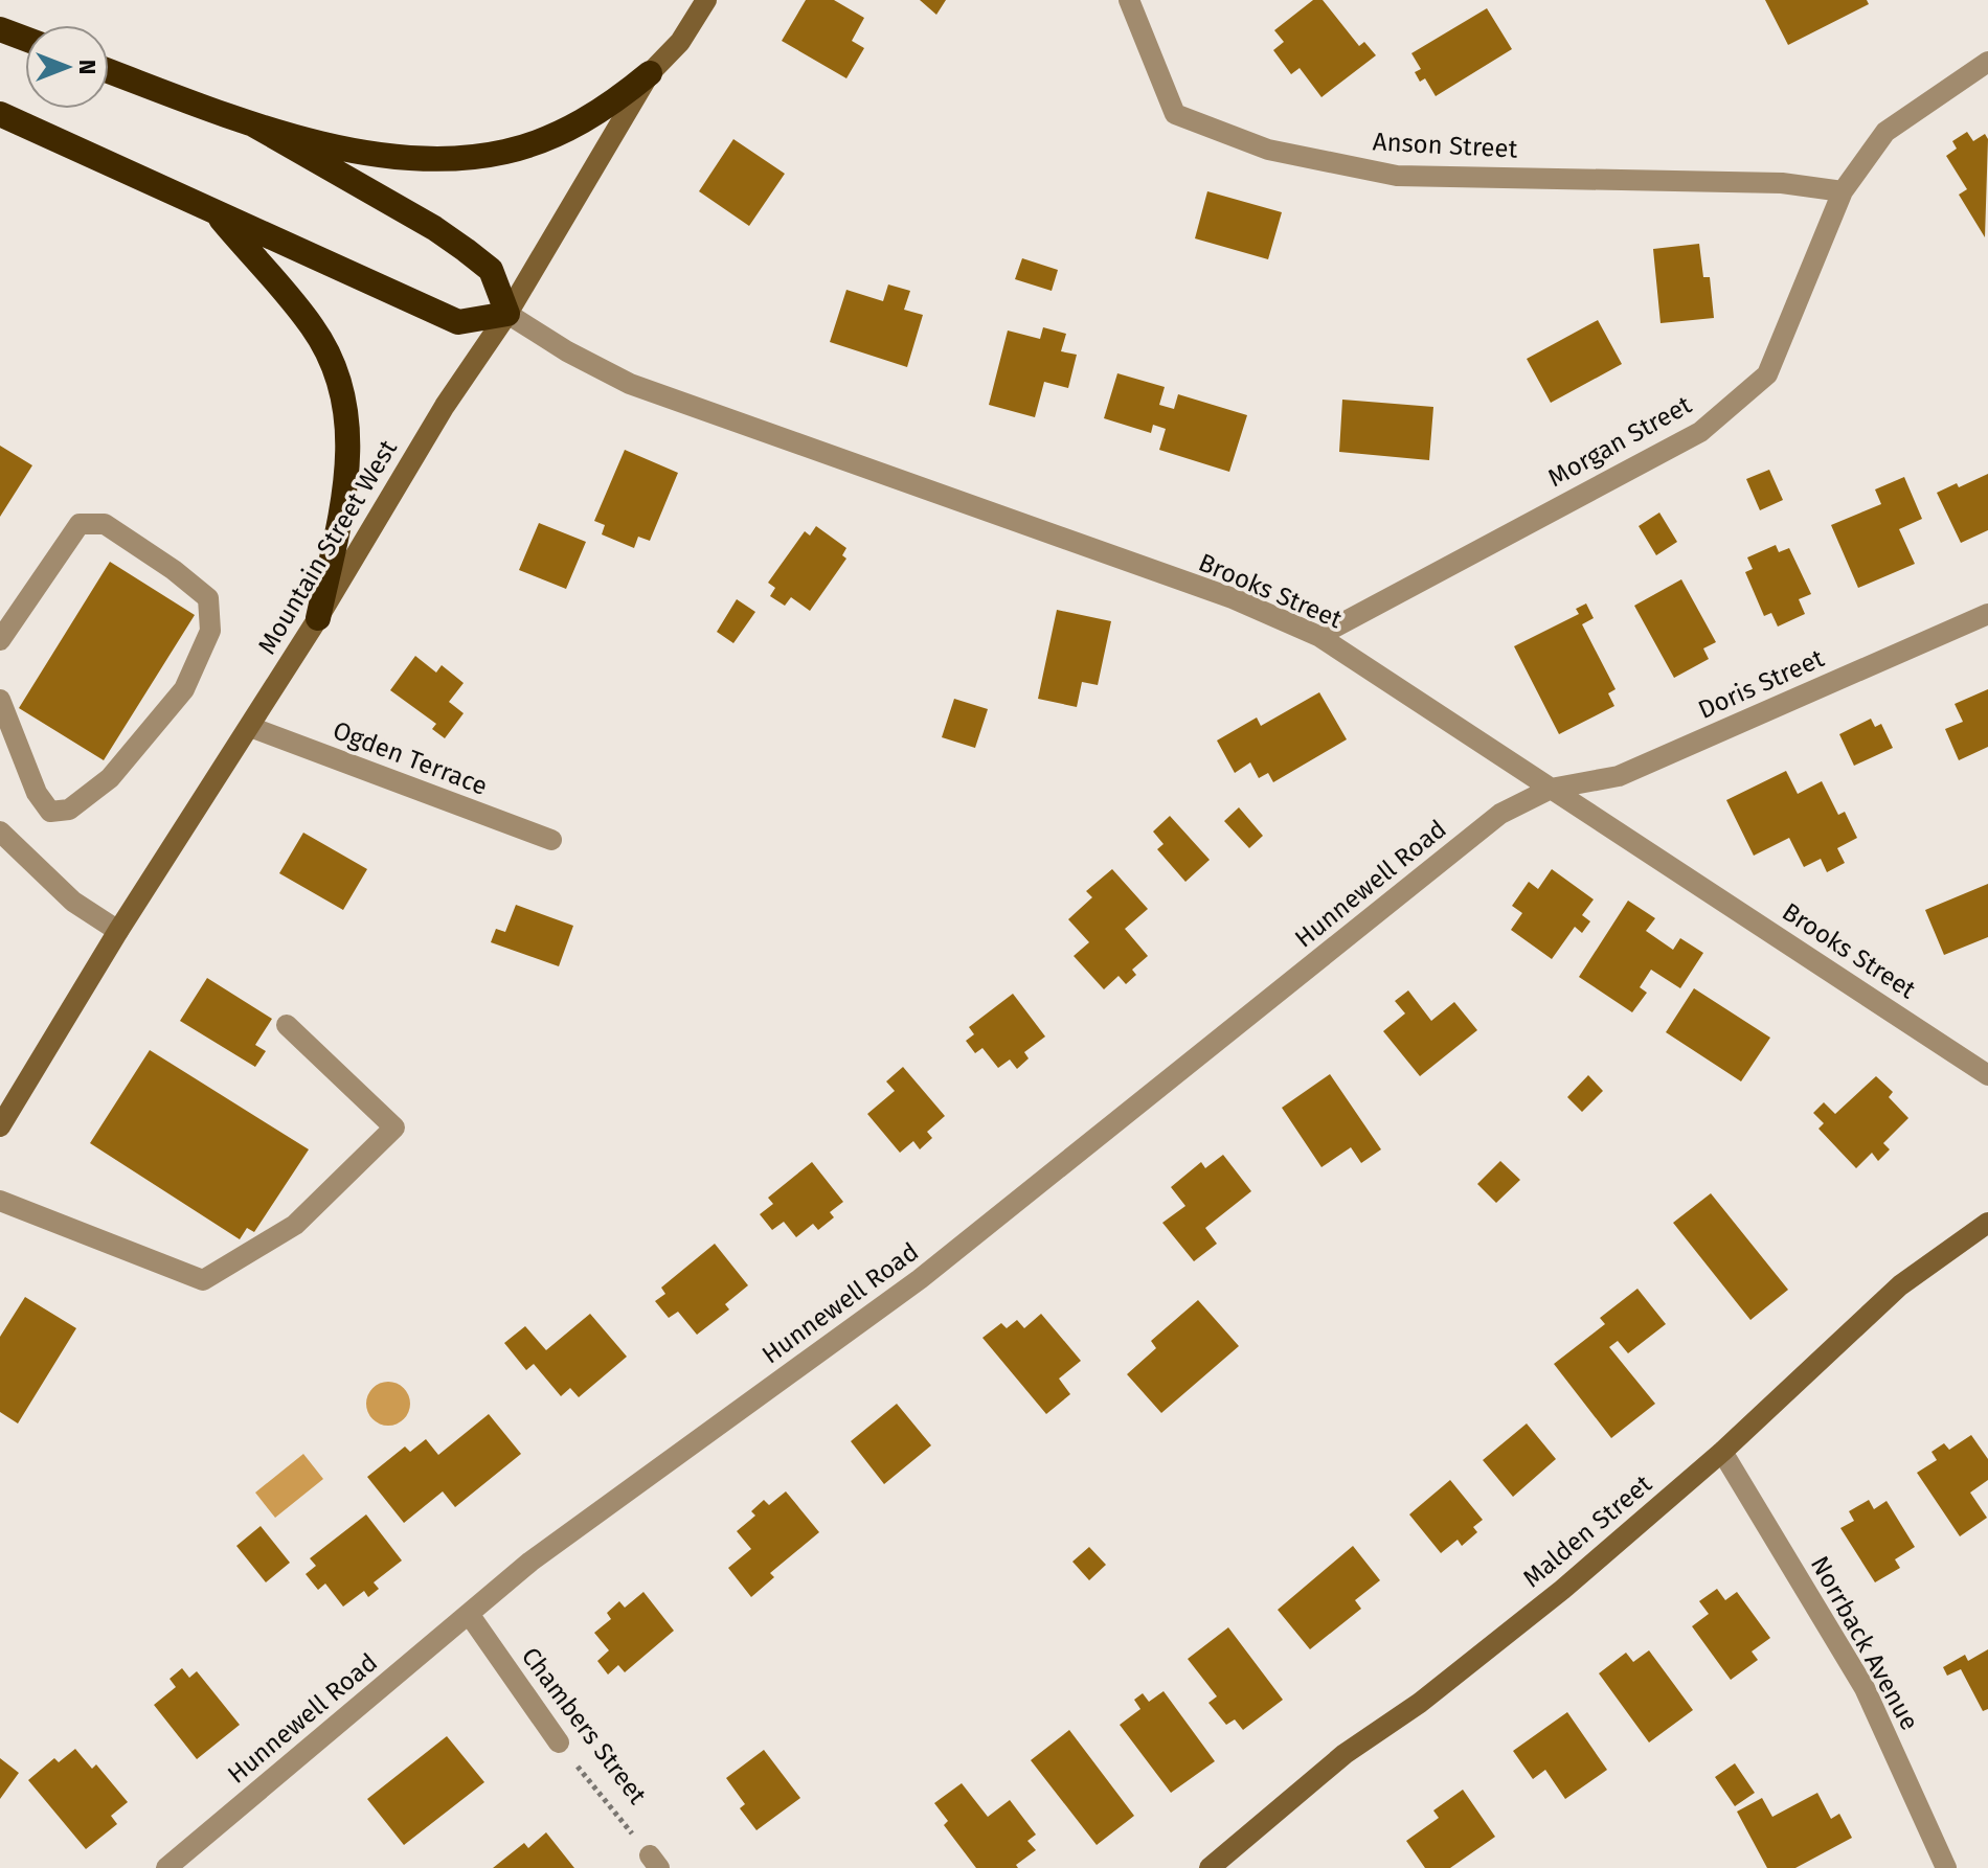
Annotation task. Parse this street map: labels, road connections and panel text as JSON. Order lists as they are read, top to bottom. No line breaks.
{"streets":{"main road":["Mountain Street West","Malden Street"],"street":["Anson Street","Morgan Street","Brooks Street","Doris Street","Ogden Terrace","Hunnewell Road","Norrback Avenue","Chambers Street"]},"crossings":[["Anson Street","Morgan Street"],["Morgan Street","Brooks Street"],["Mountain Street West","Brooks Street"],["Mountain Street West","Ogden Terrace"],["Brooks Street","Doris Street"],["Brooks Street","Hunnewell Road"],["Doris Street","Hunnewell Road"],["Hunnewell Road","Chambers Street"],["Malden Street","Norrback Avenue"]],"north":"right"}
